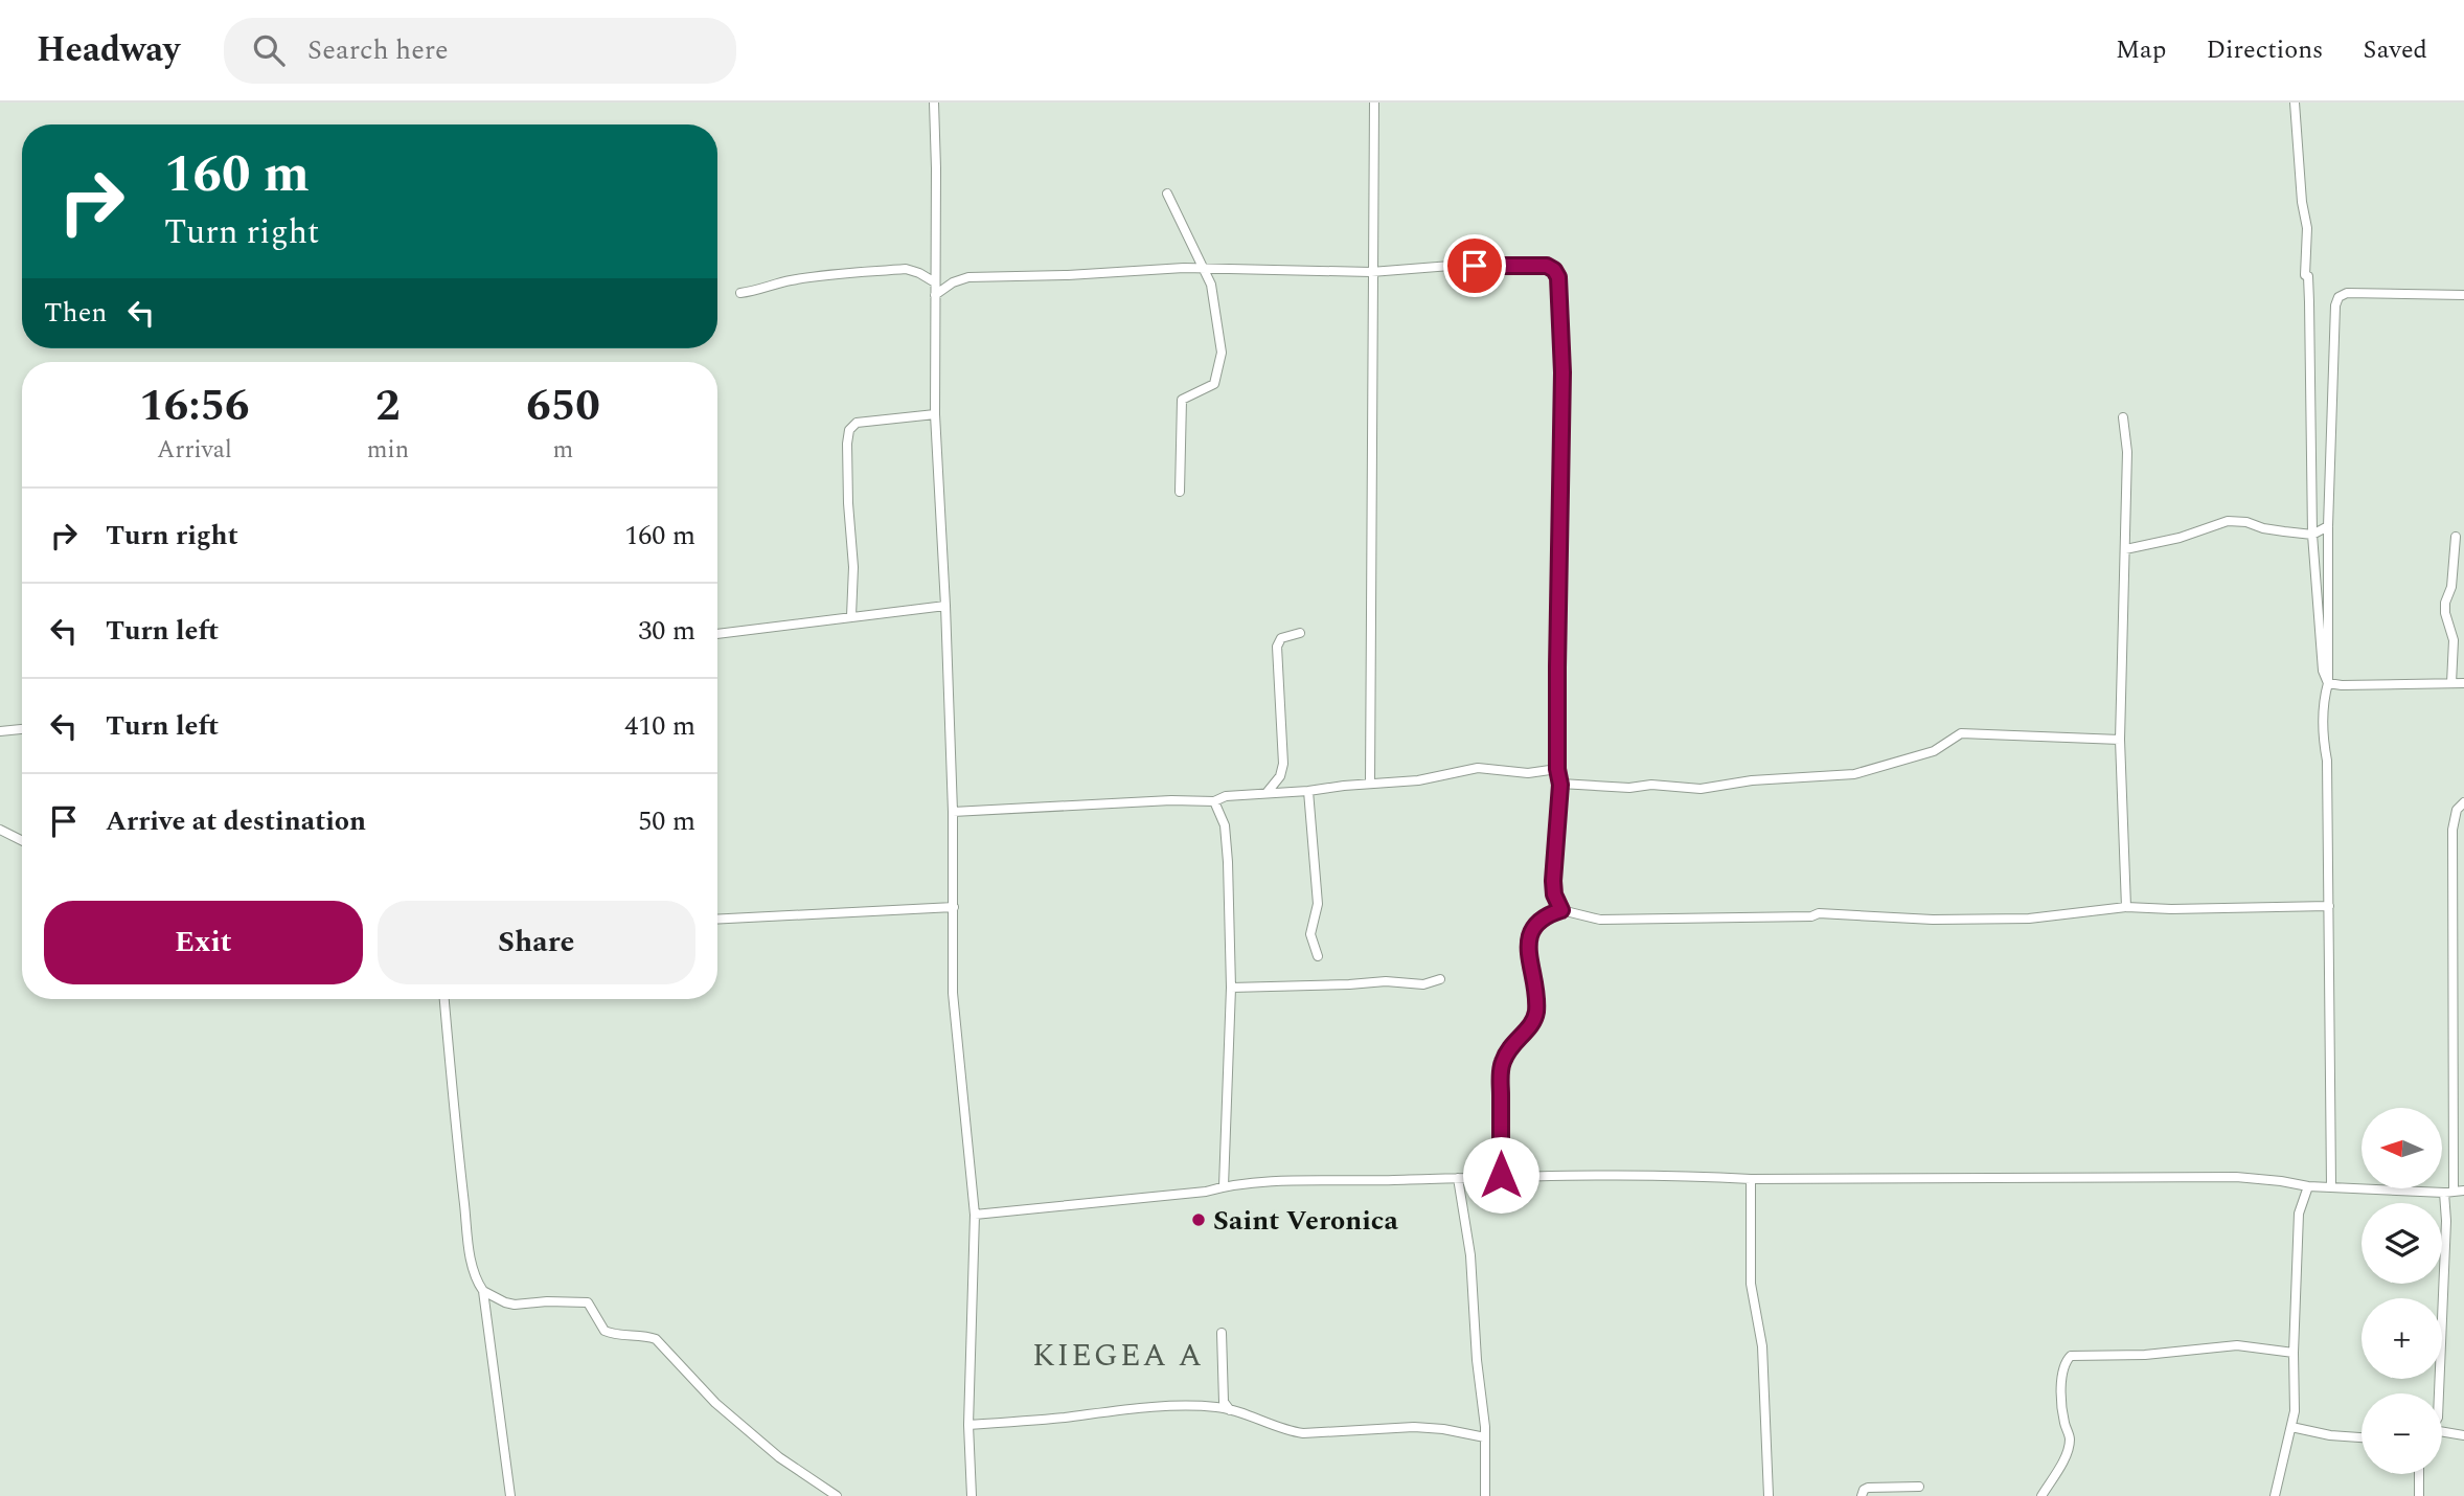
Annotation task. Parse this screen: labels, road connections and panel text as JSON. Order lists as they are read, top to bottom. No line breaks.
{"districts":["KIEGEA A"],"places":["Saint Veronica"],"north":"left","page":{"header":"Headway","search":"Search here","nav":["Map","Directions","Saved"],"turn":["160 m","Turn right"],"then":"Then","eta":["16:56","Arrival","2","min","650","m"],"list":[{"name":"Turn right","value":"160 m"},{"name":"Turn left","value":"30 m"},{"name":"Turn left","value":"410 m"},{"name":"Arrive at destination","value":"50 m"}],"buttons":["Exit","Share"],"map_buttons":["+","−"]}}
